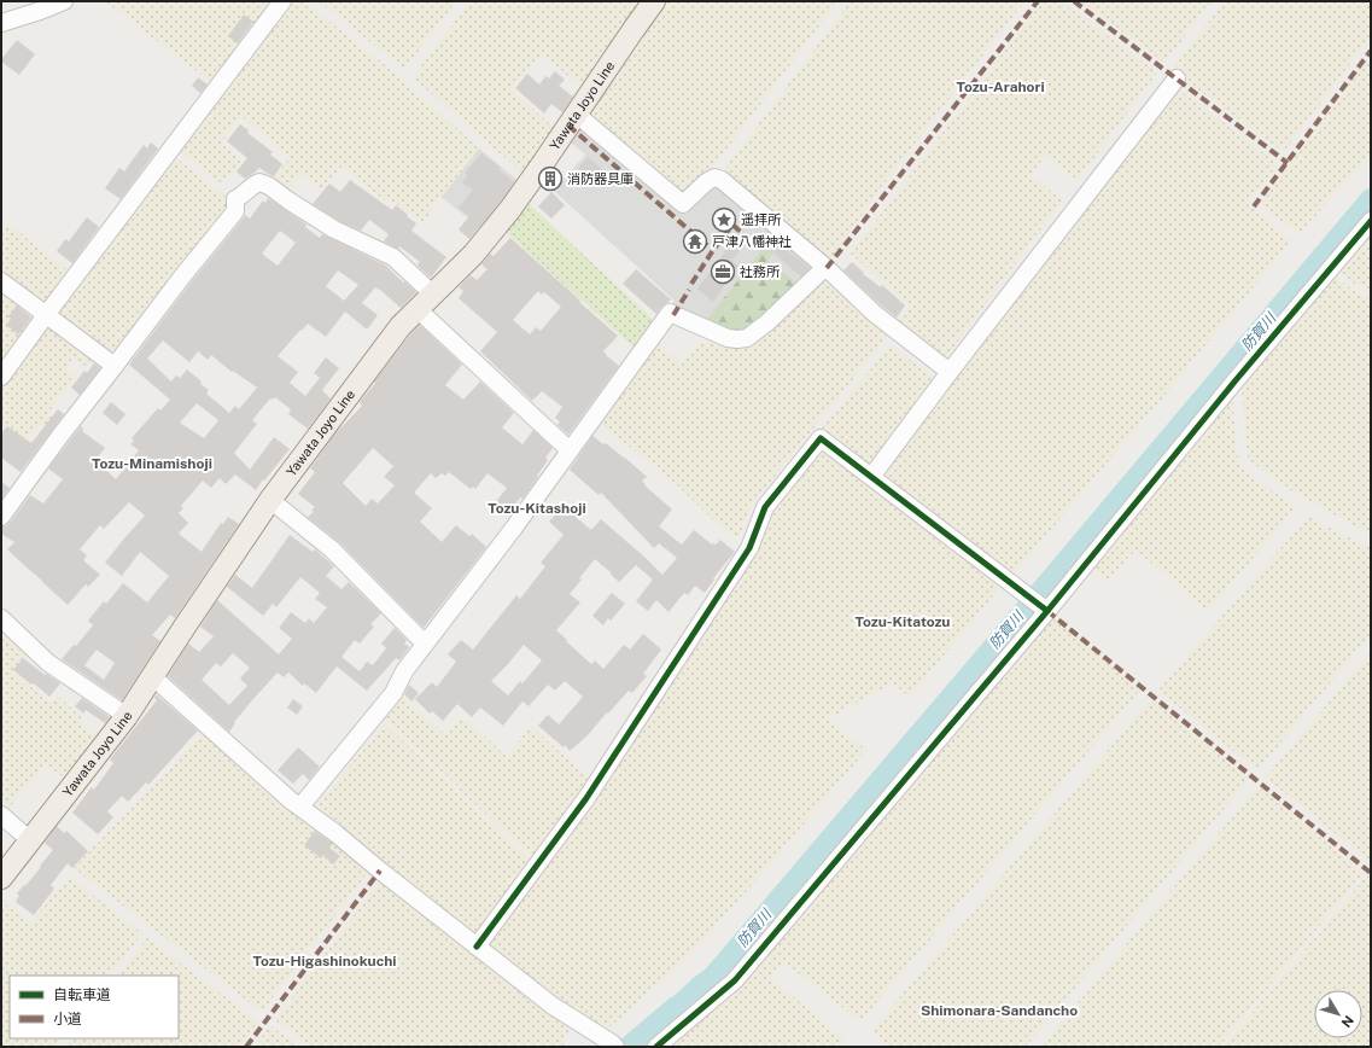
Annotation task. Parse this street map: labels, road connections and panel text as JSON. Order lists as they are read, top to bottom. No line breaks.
{"streets":{"main road":["Yawata Joyo Line"]},"districts":["Tozu-Arahori","Tozu-Minamishoji","Tozu-Kitashoji","Tozu-Kitatozu","Tozu-Higashinokuchi","Shimonara-Sandancho"],"water":["防賀川"],"places":{"building":["消防器具庫"],"place":["遥拝所"],"temple":["戸津八幡神社"],"office":["社務所"]},"legend":["自転車道","小道"],"north":"bottom right"}
